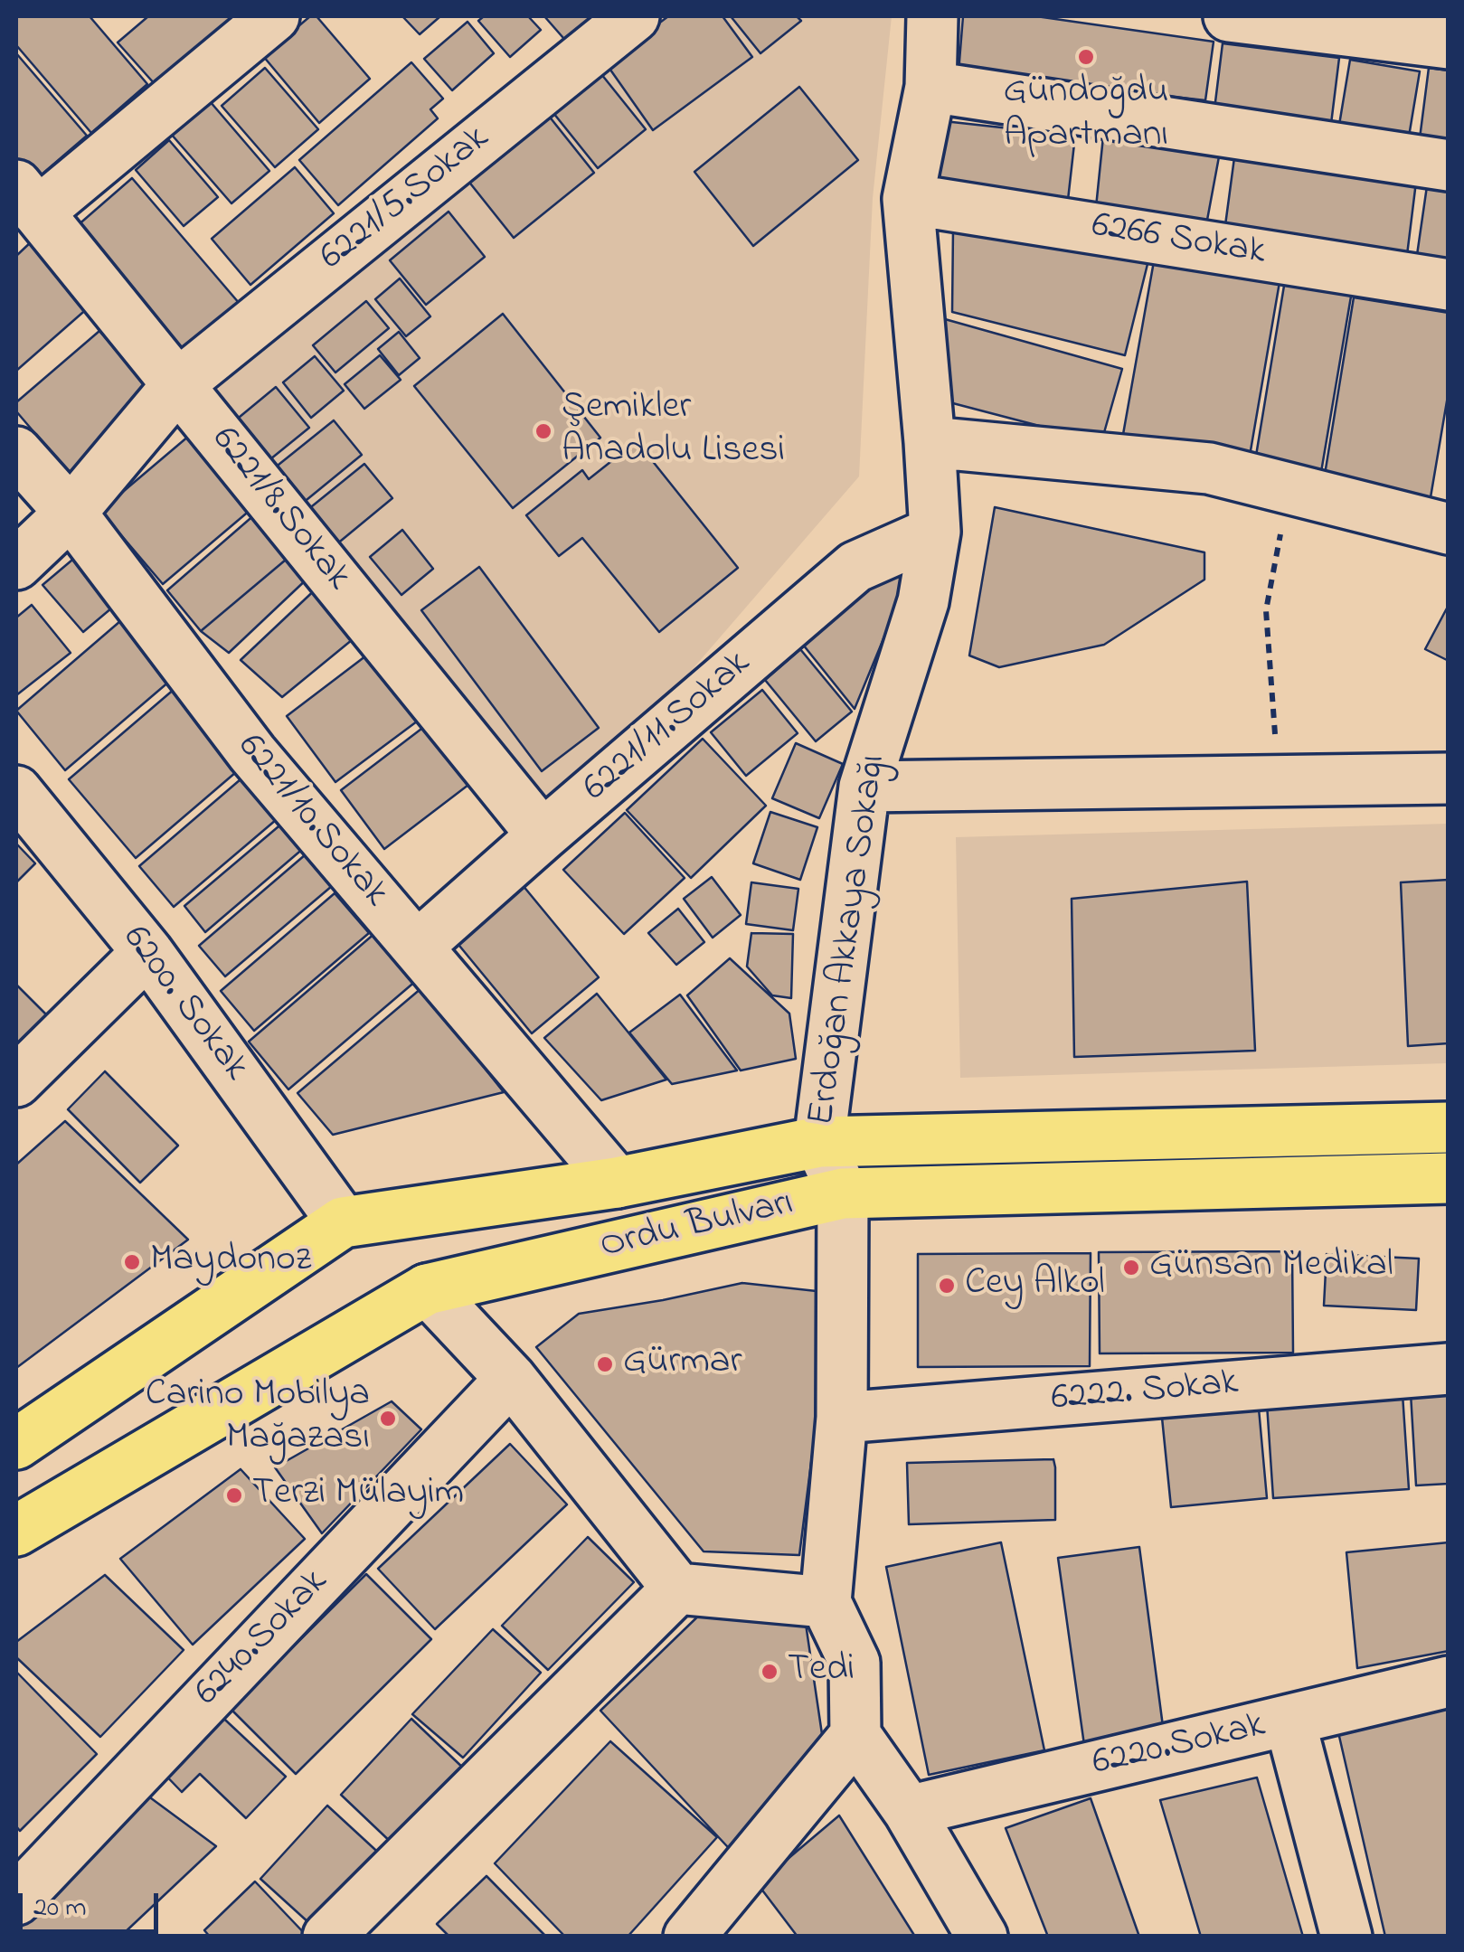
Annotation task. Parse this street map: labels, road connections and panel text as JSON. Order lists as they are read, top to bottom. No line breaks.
{"streets":{"main road":["Ordu Bulvarı"],"street":["6221/5.Sokak","6266 Sokak","6221/8.Sokak","6221/11.Sokak","6221/10.Sokak","Erdoğan Akkaya Sokağı","6200. Sokak","6222. Sokak","6240.Sokak","6220.Sokak"]},"crossings":[["6221/5.Sokak","6221/8.Sokak"],["6221/5.Sokak","6221/10.Sokak"],["6266 Sokak","Erdoğan Akkaya Sokağı"],["6221/8.Sokak","6221/11.Sokak"],["6221/11.Sokak","6221/10.Sokak"],["6221/11.Sokak","Erdoğan Akkaya Sokağı"],["6221/10.Sokak","Ordu Bulvarı"],["Erdoğan Akkaya Sokağı","Ordu Bulvarı"],["Erdoğan Akkaya Sokağı","6222. Sokak"],["6200. Sokak","Ordu Bulvarı"]],"places":["Gündoğdu Apartmanı","Şemikler Anadolu Lisesi","Maydonoz","Günsan Medikal","Cey Alkol","Gürmar","Carino Mobilya Mağazası","Terzi Mülayim","Tedi"],"scale_bar":"20 m"}
